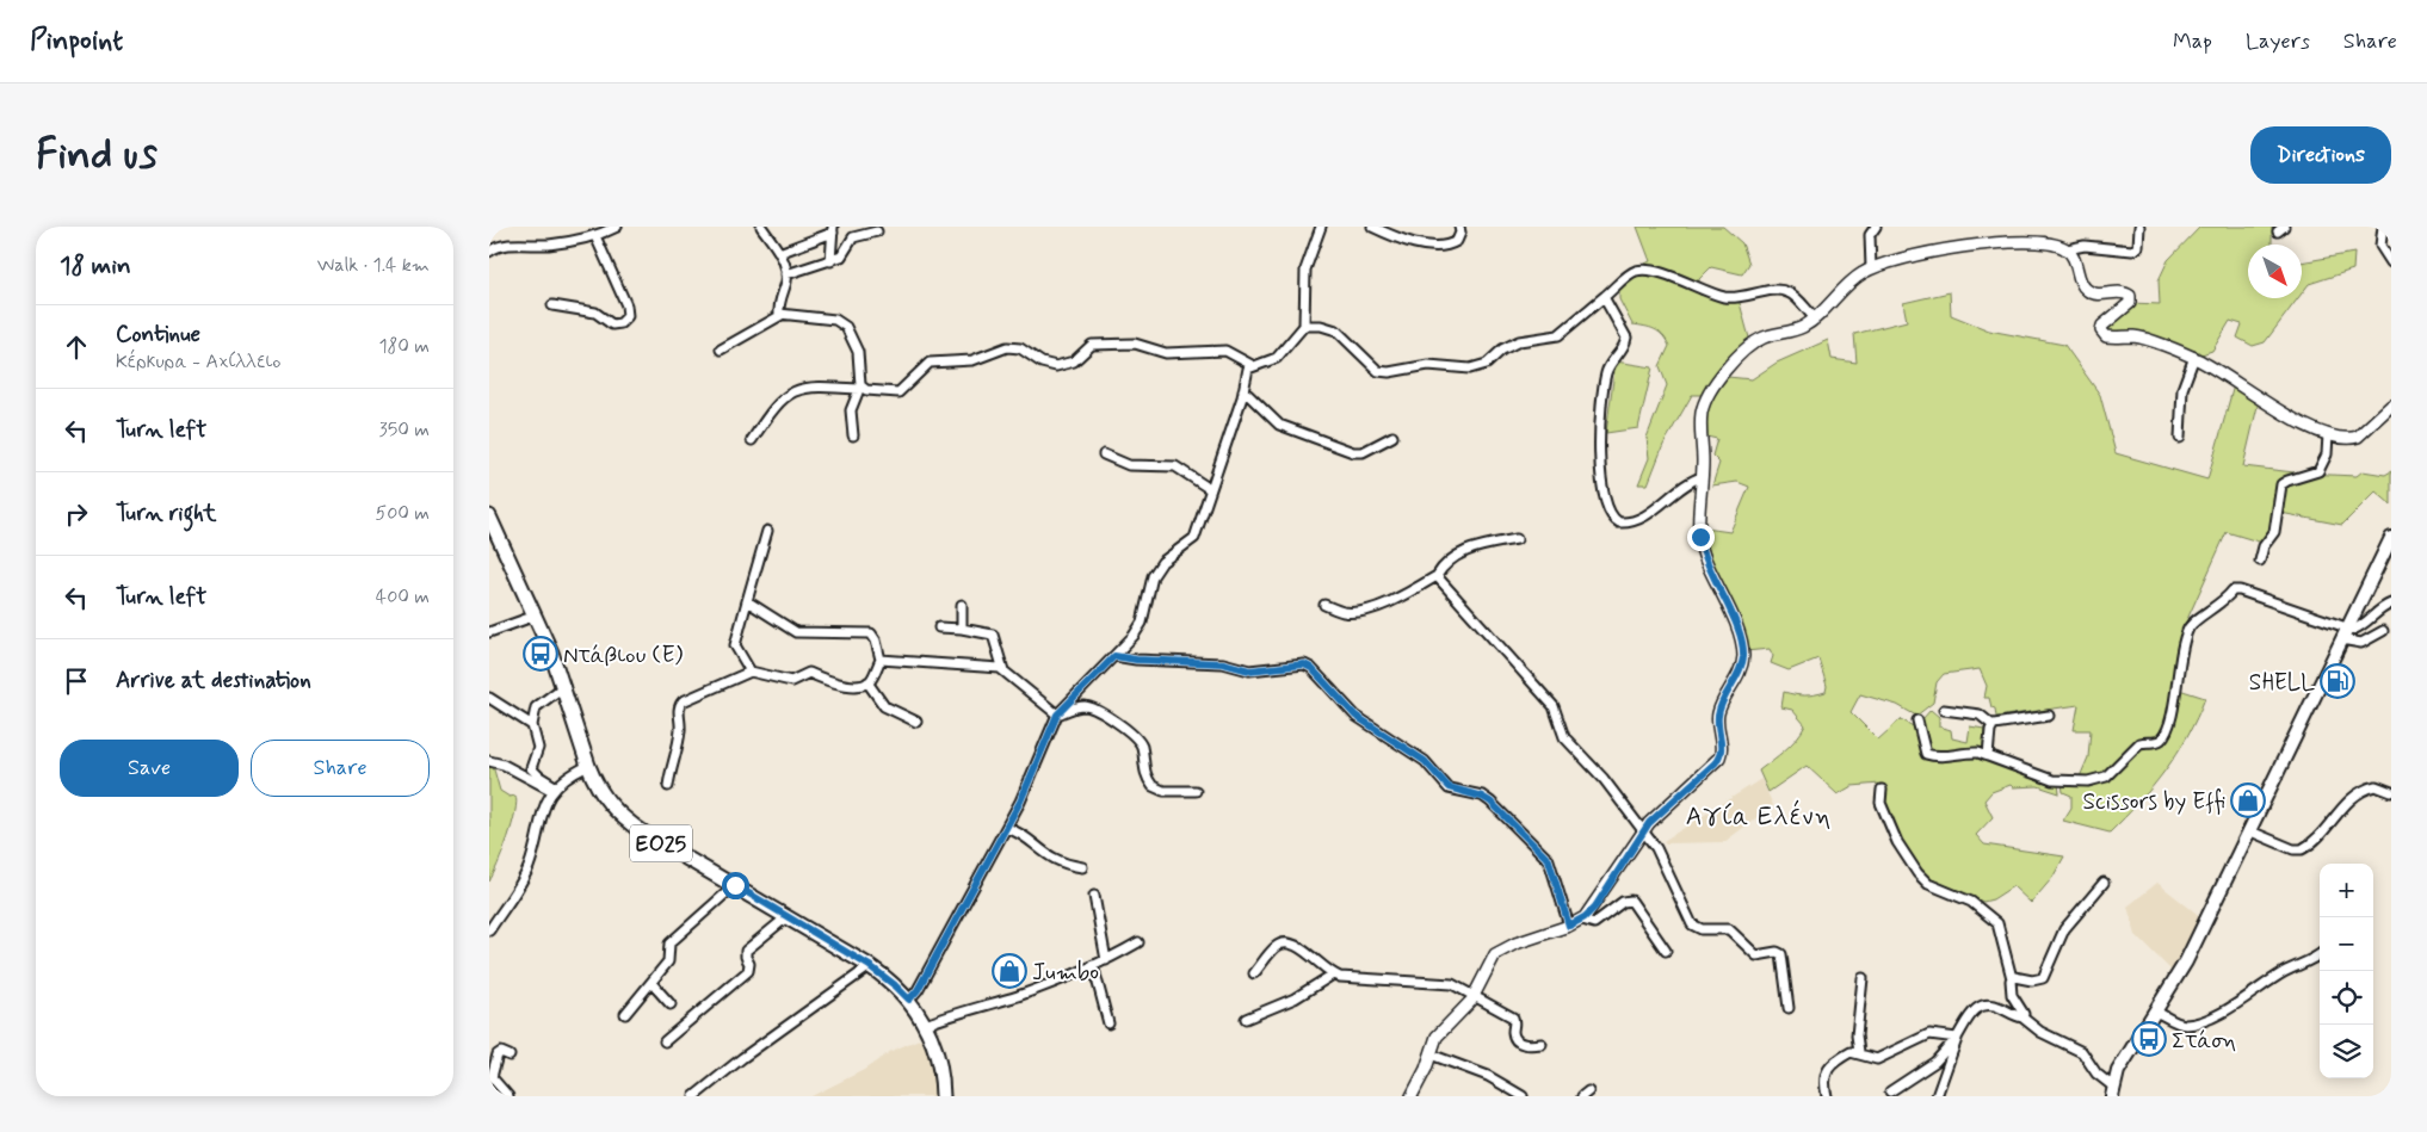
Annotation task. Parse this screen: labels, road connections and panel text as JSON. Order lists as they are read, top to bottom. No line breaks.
{"streets":{"main road":["ΕΟ25"]},"districts":["Αγία Ελένη"],"places":{"bus stop":["Ντάβιου (E)","Στάση"],"fuel station":["SHELL"],"shop":["Scissors by Effi","Jumbo"]},"north":"bottom right","page":{"header":"Pinpoint","nav":["Map","Layers","Share"],"buttons":["Directions",["Save","Share"]],"title":"Find us","heading":["18 min","Walk · 1.4 km"],"list":[["Continue","Κέρκυρα - Αχίλλειο","180 m"],["Turn left","350 m"],["Turn right","500 m"],["Turn left","400 m"],"Arrive at destination"],"map_buttons":["+","−"]}}
